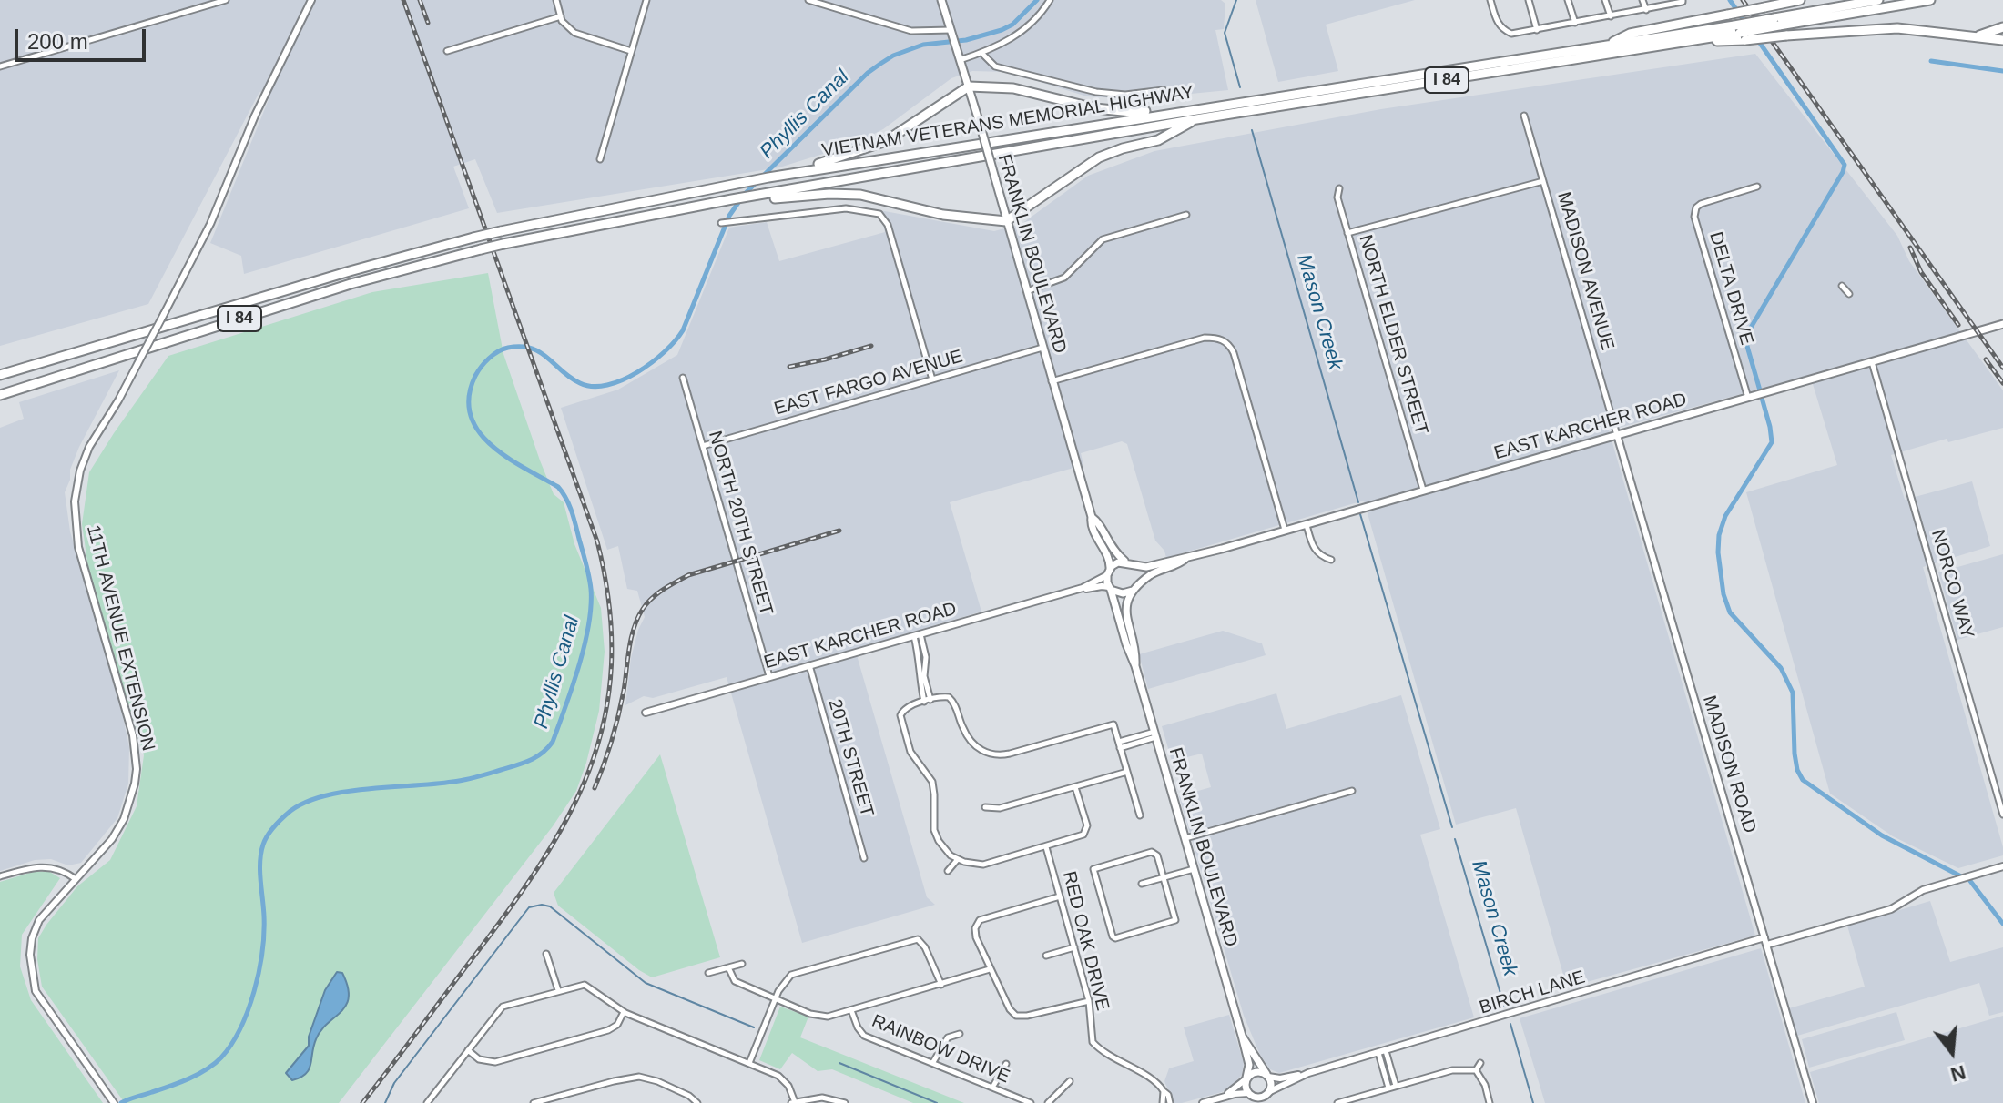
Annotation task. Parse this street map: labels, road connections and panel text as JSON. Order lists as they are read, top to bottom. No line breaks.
{"streets":{"highway":["I 84","VIETNAM VETERANS MEMORIAL HIGHWAY"],"main road":["FRANKLIN BOULEVARD","EAST KARCHER ROAD"],"street":["MADISON AVENUE","DELTA DRIVE","NORTH ELDER STREET","EAST FARGO AVENUE","NORTH 20TH STREET","NORCO WAY","11TH AVENUE EXTENSION","20TH STREET","MADISON ROAD","RED OAK DRIVE","BIRCH LANE","RAINBOW DRIVE"]},"crossings":[["I 84","VIETNAM VETERANS MEMORIAL HIGHWAY"],["FRANKLIN BOULEVARD","EAST FARGO AVENUE"],["FRANKLIN BOULEVARD","BIRCH LANE"],["MADISON AVENUE","EAST KARCHER ROAD"],["MADISON AVENUE","MADISON ROAD"],["DELTA DRIVE","EAST KARCHER ROAD"],["NORTH ELDER STREET","EAST KARCHER ROAD"],["EAST FARGO AVENUE","NORTH 20TH STREET"],["EAST KARCHER ROAD","NORTH 20TH STREET"],["EAST KARCHER ROAD","NORCO WAY"],["EAST KARCHER ROAD","20TH STREET"],["EAST KARCHER ROAD","MADISON ROAD"],["MADISON ROAD","BIRCH LANE"]],"water":["Phyllis Canal","Mason Creek"],"scale_bar":"200 m","north":"bottom"}
